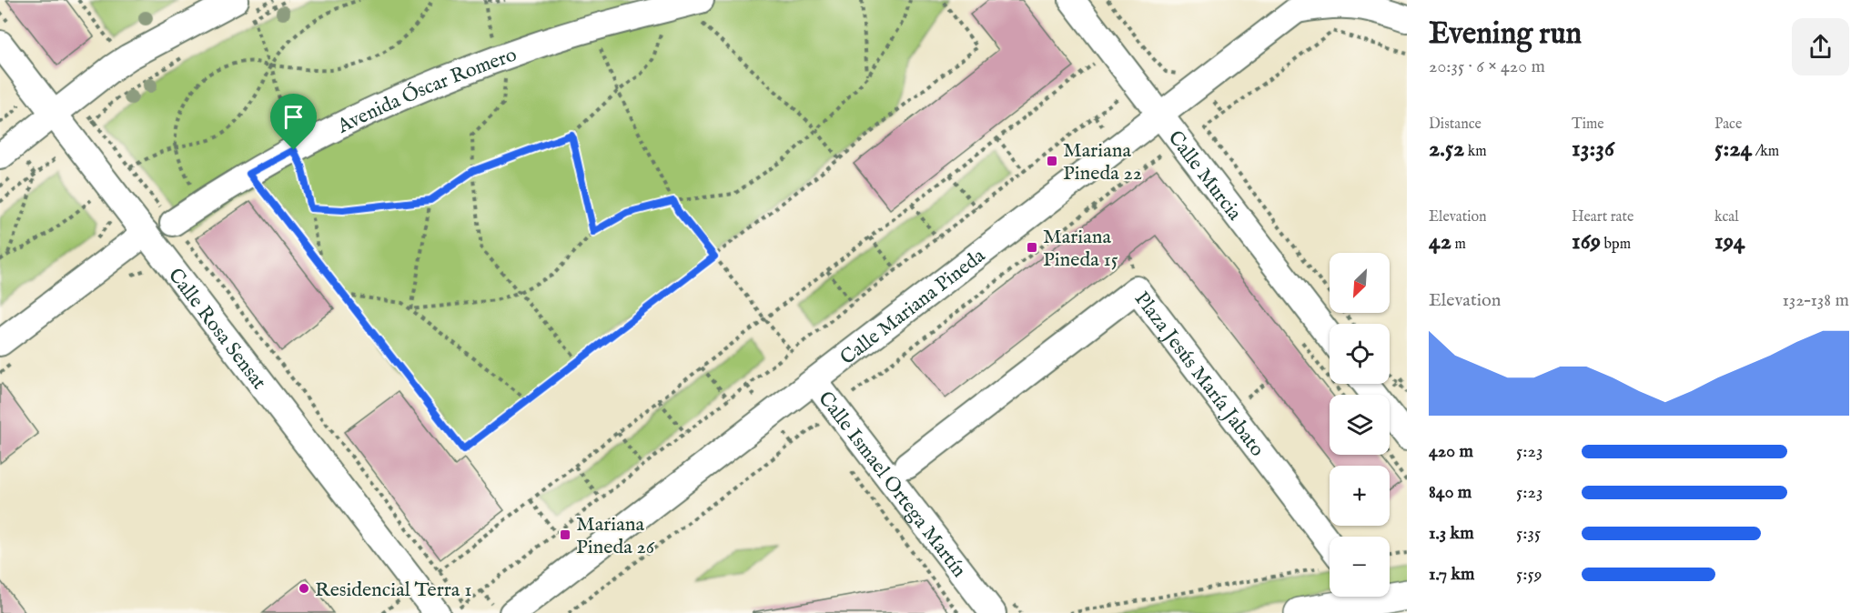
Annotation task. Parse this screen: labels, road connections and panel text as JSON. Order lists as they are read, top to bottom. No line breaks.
{"streets":{"street":["Avenida Óscar Romero","Calle Murcia","Calle Mariana Pineda","Calle Rosa Sensat","Plaza Jesús María Jabato","Calle Ismael Ortega Martín"]},"crossings":[["Calle Murcia","Calle Mariana Pineda"],["Calle Mariana Pineda","Calle Ismael Ortega Martín"]],"places":{"transit":["Mariana Pineda 22","Mariana Pineda 15","Mariana Pineda 26"],"other":["Residencial Terra 1"]},"north":"bottom left","page":{"heading":["Evening run","20:35 · 6 × 420 m"],"stats":[["Distance","2.52 km"],["Time","13:36"],["Pace","5:24 /km"],["Elevation","42 m"],["Heart rate","169 bpm"],["kcal","194"]],"map_buttons":["+","−"],"chart":["Elevation","132–138 m"],"list":[{"name":"420 m","note":"5:23"},{"name":"840 m","note":"5:23"},{"name":"1.3 km","note":"5:35"},{"name":"1.7 km","note":"5:59"}]}}
